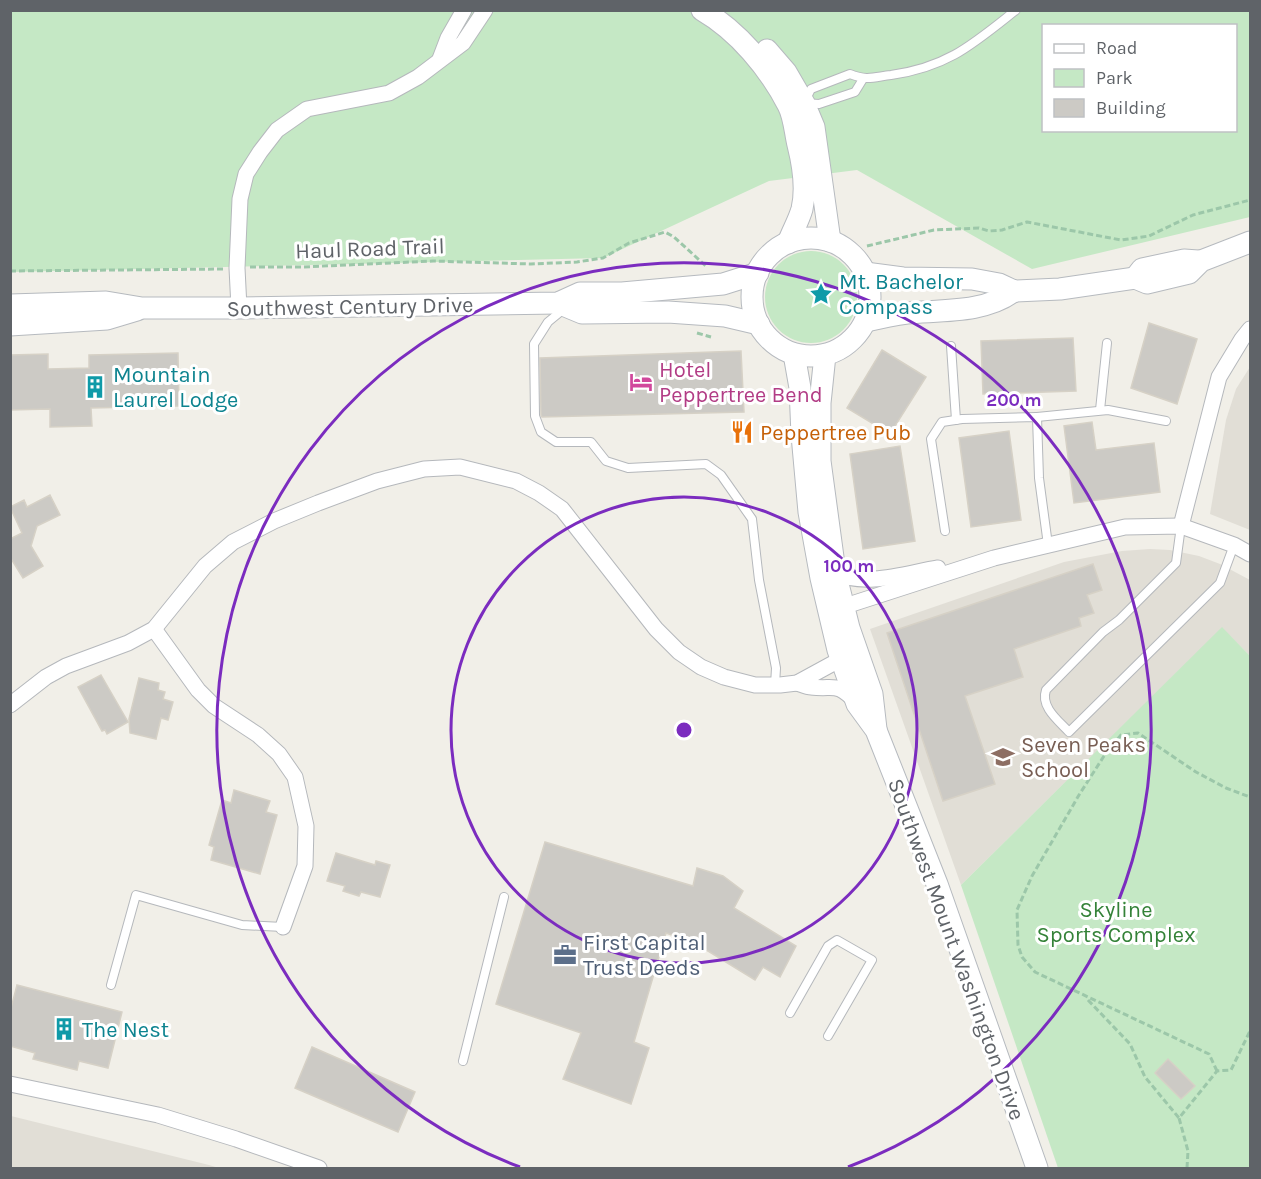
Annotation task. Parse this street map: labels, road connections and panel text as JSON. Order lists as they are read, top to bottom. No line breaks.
{"streets":{"main road":["Southwest Century Drive","Southwest Mount Washington Drive"],"path":["Haul Road Trail"]},"crossings":[["Southwest Century Drive","Southwest Mount Washington Drive"]],"parks":["Skyline Sports Complex"],"places":{"place":["Mt. Bachelor Compass"],"hotel":["Hotel Peppertree Bend"],"building":["Mountain Laurel Lodge","The Nest"],"restaurant":["Peppertree Pub"],"school or university":["Seven Peaks School"],"office":["First Capital Trust Deeds"]},"legend":["Road","Park","Building"],"rings":["200 m","100 m"]}
